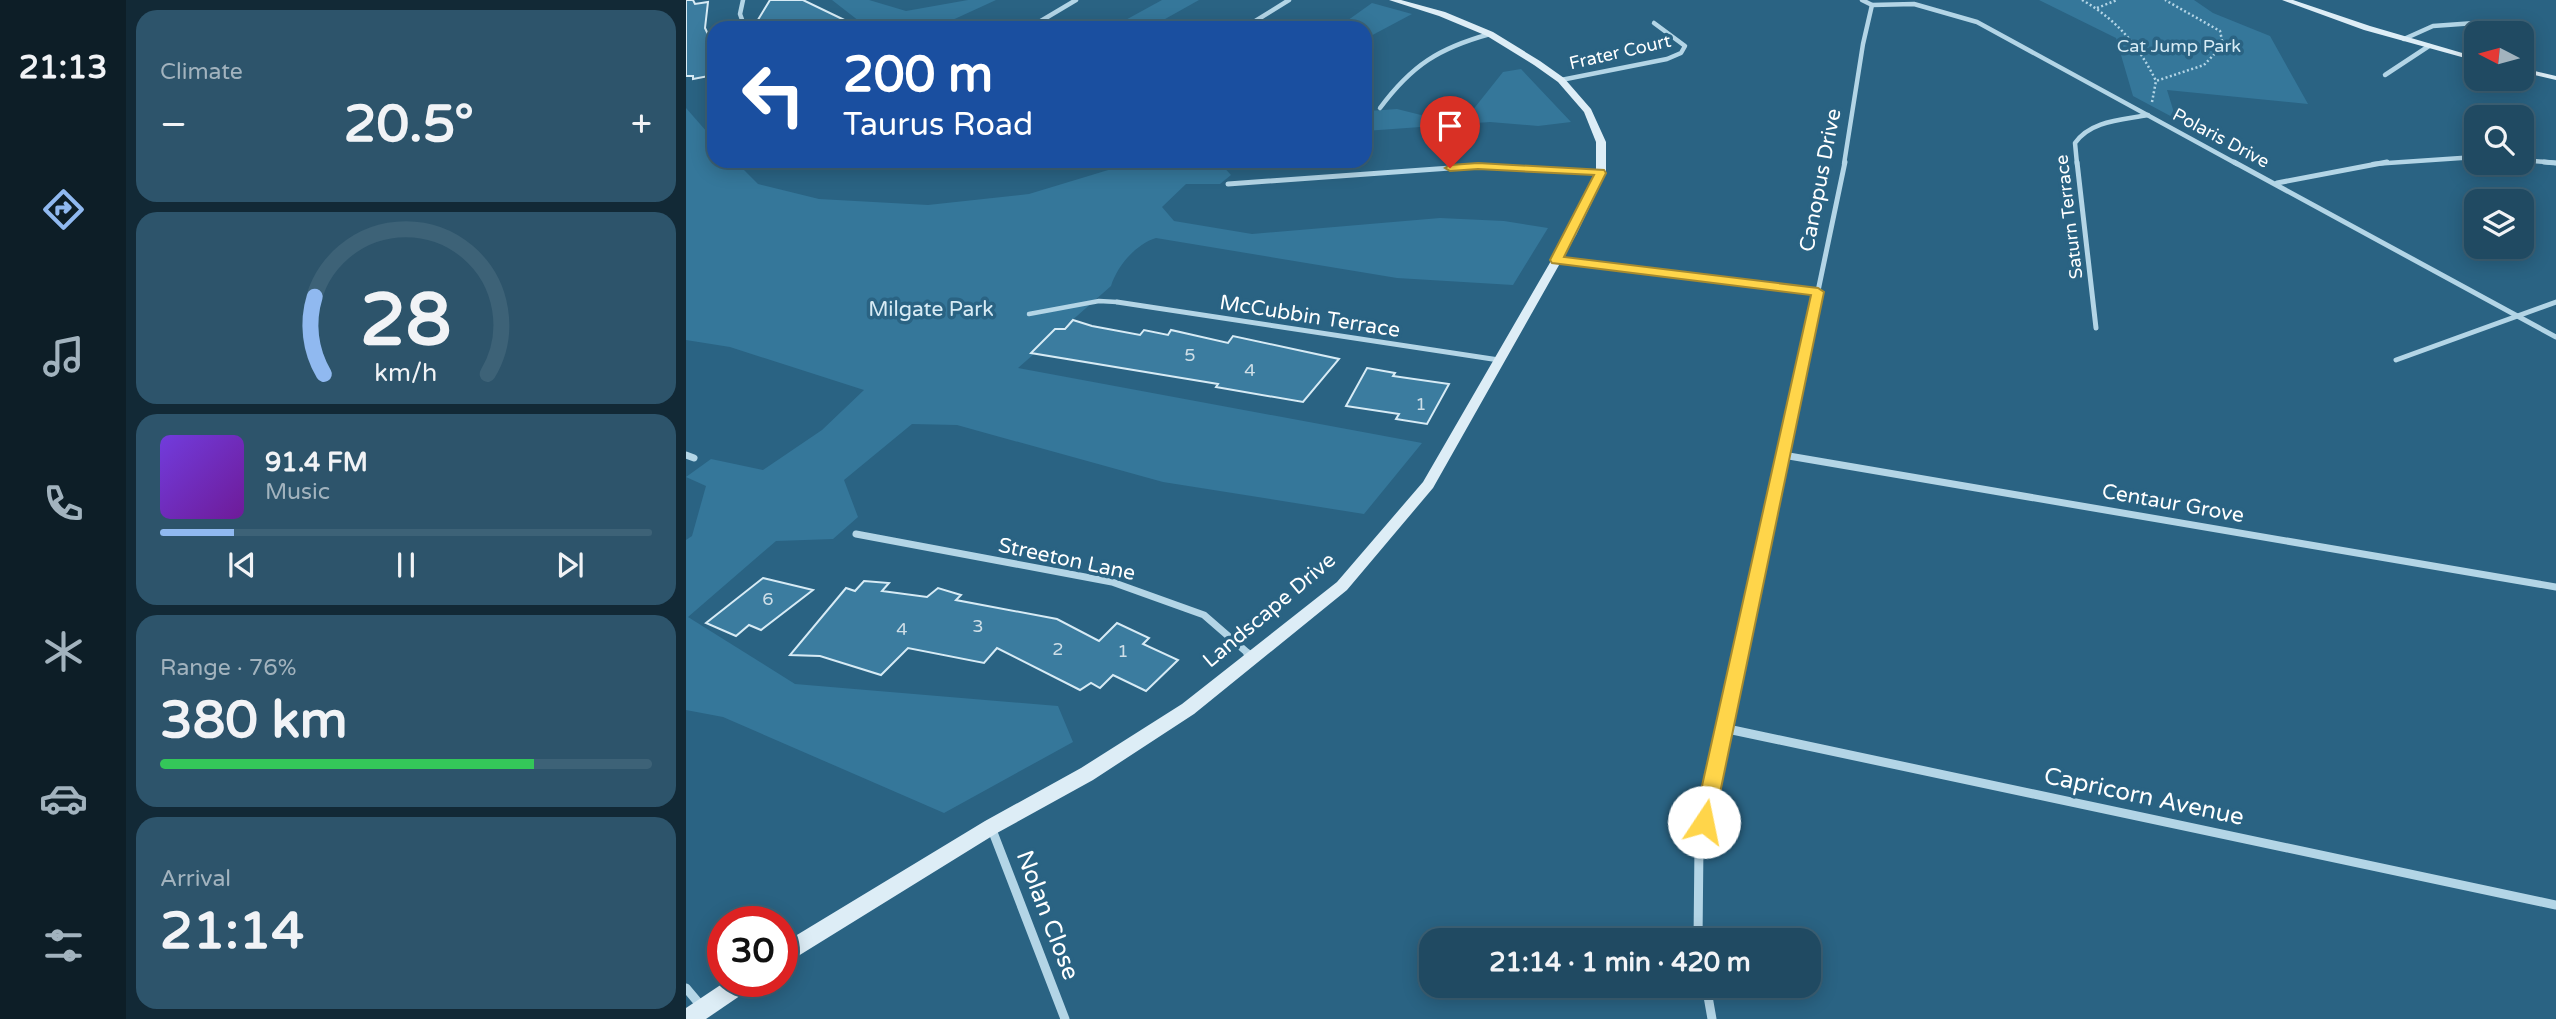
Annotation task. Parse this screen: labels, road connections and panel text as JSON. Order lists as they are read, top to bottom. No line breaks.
{"streets":{"street":["Frater Court","Polaris Drive","Canopus Drive","Saturn Terrace","McCubbin Terrace","Centaur Grove","Streeton Lane","Landscape Drive","Capricorn Avenue","Nolan Close"]},"crossings":[["Frater Court","Landscape Drive"],["Polaris Drive","Canopus Drive"],["Polaris Drive","Saturn Terrace"],["Canopus Drive","Centaur Grove"],["Canopus Drive","Capricorn Avenue"],["McCubbin Terrace","Landscape Drive"],["Streeton Lane","Landscape Drive"],["Landscape Drive","Nolan Close"]],"parks":["Cat Jump Park","Milgate Park"],"house_numbers":["5","4","1","6","3","4","2","1"],"north":"left","page":{"tabs":"21:13","tile":["Climate",["Range · 76%","380 km"],["Arrival","21:14"]],"turn":["200 m","Taurus Road"],"heat":["−","20.5°","+"],"song":["91.4 FM","Music"],"limit":"30","trip":"21:14 · 1 min · 420 m","gauge":["28","km/h"]}}
